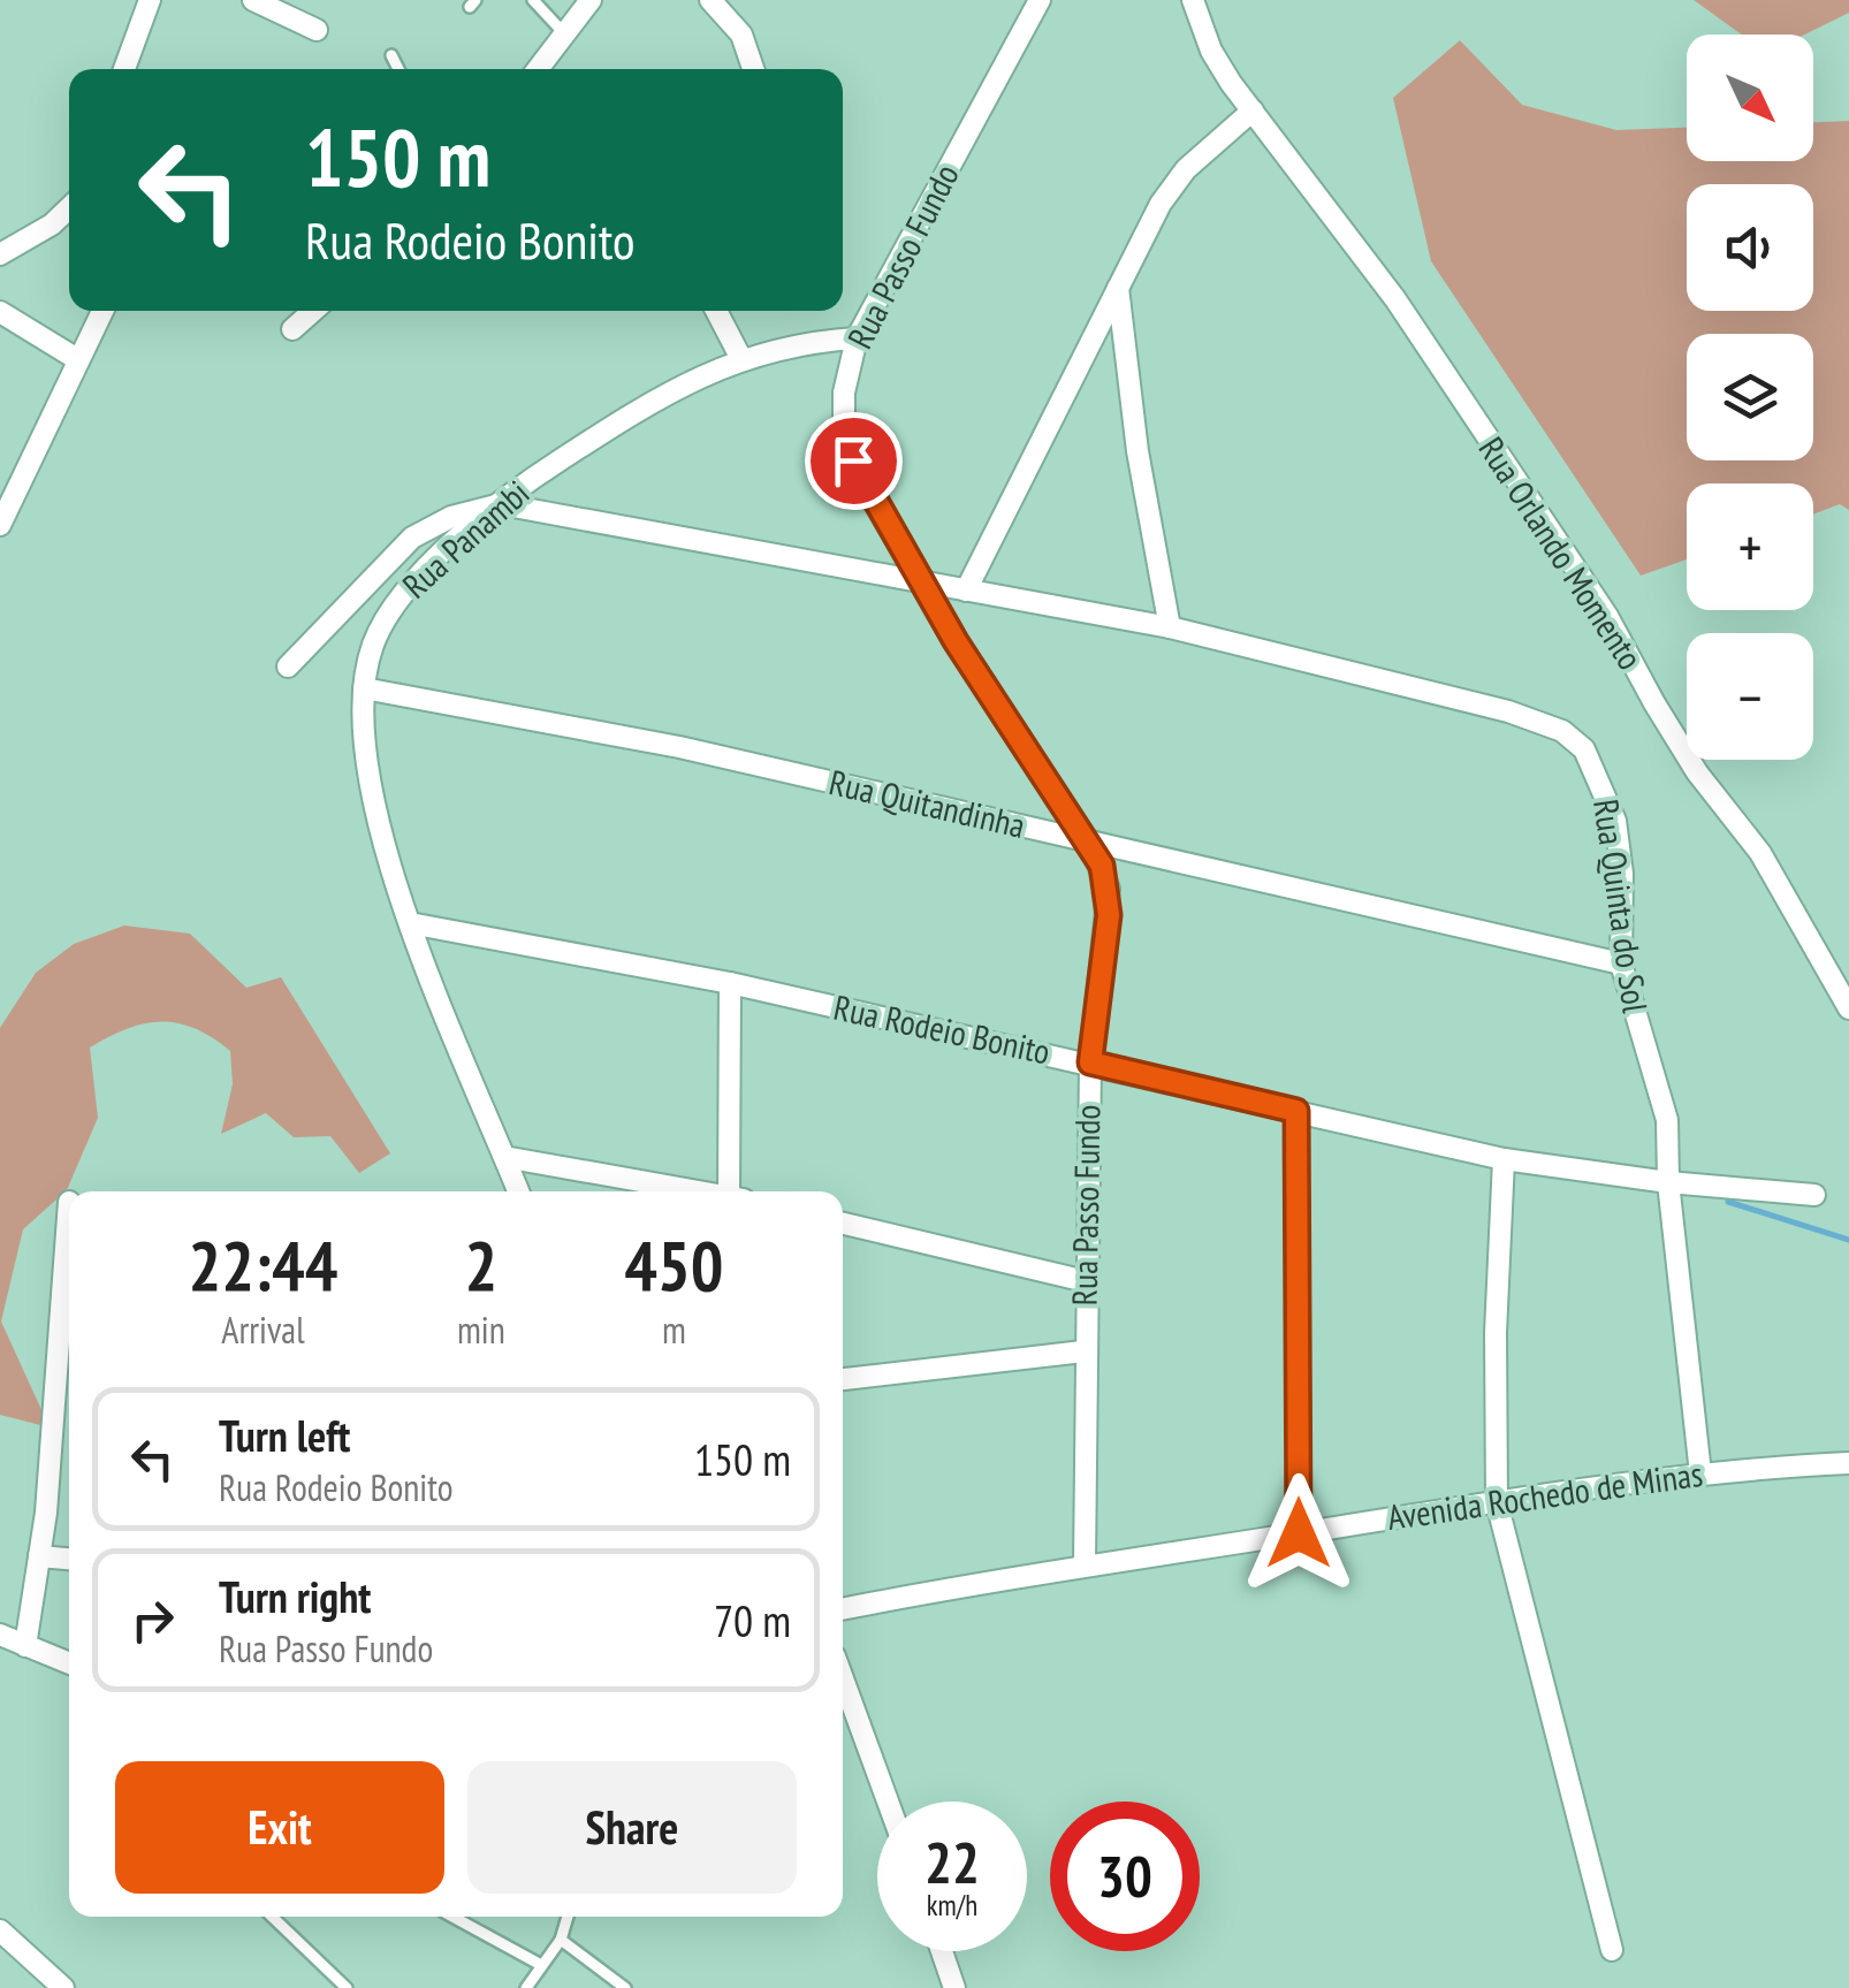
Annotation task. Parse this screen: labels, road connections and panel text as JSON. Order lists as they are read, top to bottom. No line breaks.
{"streets":{"street":["Rua Passo Fundo","Rua Panambi","Rua Orlando Momento","Rua Quitandinha","Rua Quinta do Sol","Rua Rodeio Bonito","Avenida Rochedo de Minas"]},"crossings":[["Rua Passo Fundo","Rua Panambi"],["Rua Passo Fundo","Rua Quitandinha"],["Rua Passo Fundo","Rua Quinta do Sol"],["Rua Passo Fundo","Rua Rodeio Bonito"],["Rua Passo Fundo","Avenida Rochedo de Minas"],["Rua Panambi","Rua Quitandinha"],["Rua Panambi","Rua Quinta do Sol"],["Rua Panambi","Rua Rodeio Bonito"],["Rua Quitandinha","Rua Quinta do Sol"],["Rua Quinta do Sol","Rua Rodeio Bonito"],["Rua Quinta do Sol","Avenida Rochedo de Minas"]],"north":"bottom right","page":{"map_buttons":["+","−"],"turn":["150 m","Rua Rodeio Bonito"],"eta":["22:44","Arrival","2","min","450","m"],"list":[{"name":"Turn left","note":"Rua Rodeio Bonito","value":"150 m"},{"name":"Turn right","note":"Rua Passo Fundo","value":"70 m"}],"buttons":["Exit","Share"],"speed":"22 km/h","limit":"30"}}
